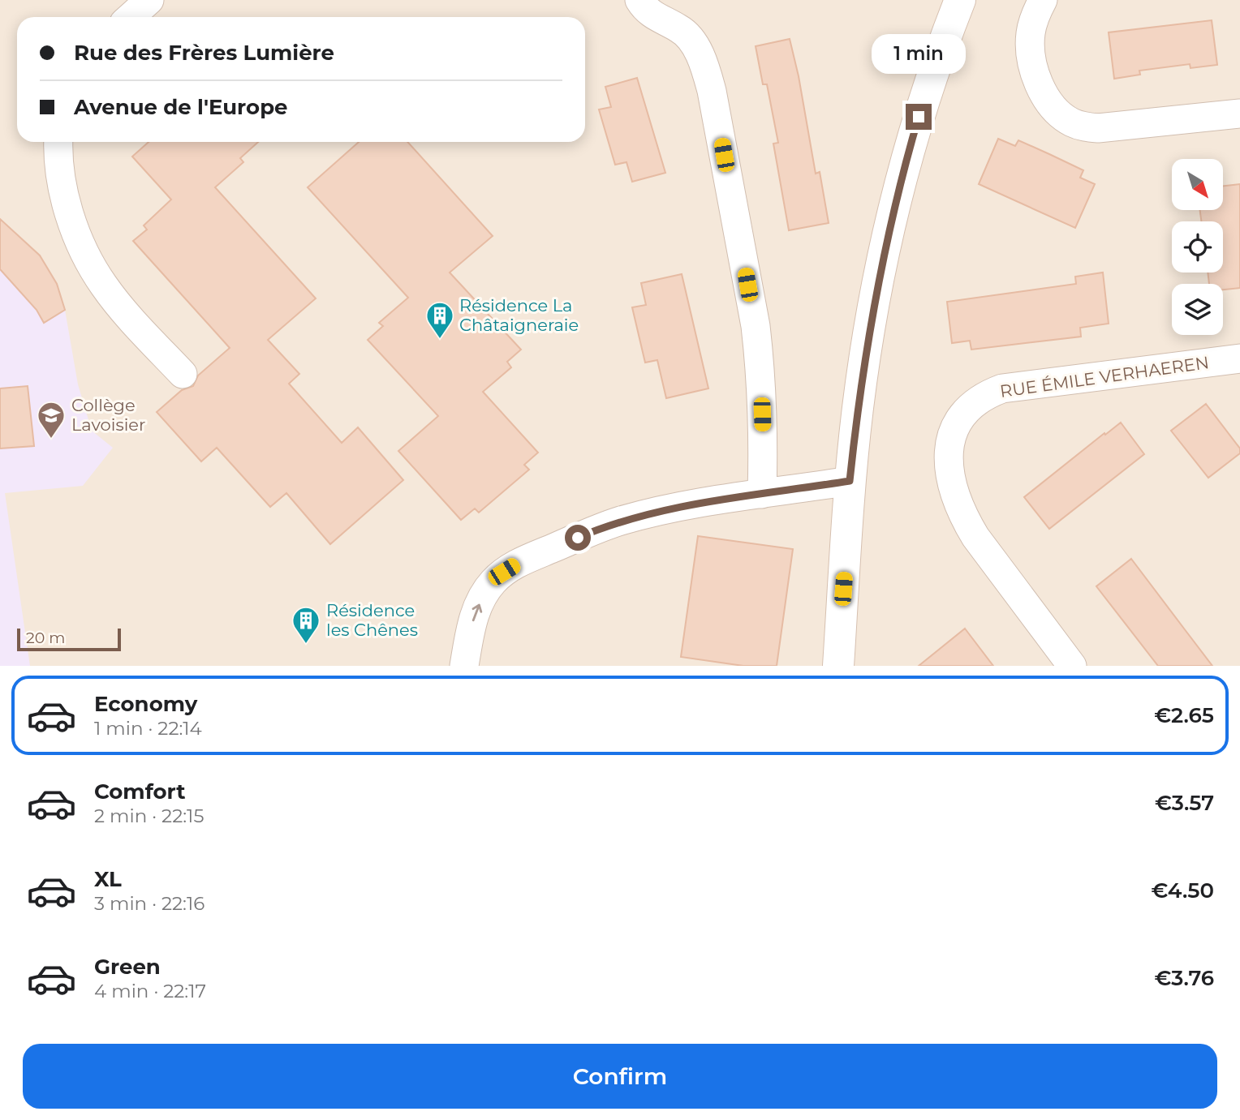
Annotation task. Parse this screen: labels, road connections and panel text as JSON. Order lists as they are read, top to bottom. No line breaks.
{"streets":{"street":["RUE ÉMILE VERHAEREN"]},"places":{"building":["Résidence La Châtaigneraie","Résidence les Chênes"],"school or university":["Collège Lavoisier"]},"scale_bar":"20 m","north":"bottom right","page":{"banner":["Rue des Frères Lumière","Avenue de l'Europe"],"bubble":"1 min","scale":"20 m","list":[{"name":"Economy","note":"1 min · 22:14","value":"€2.65"},{"name":"Comfort","note":"2 min · 22:15","value":"€3.57"},{"name":"XL","note":"3 min · 22:16","value":"€4.50"},{"name":"Green","note":"4 min · 22:17","value":"€3.76"}],"buttons":"Confirm"}}
